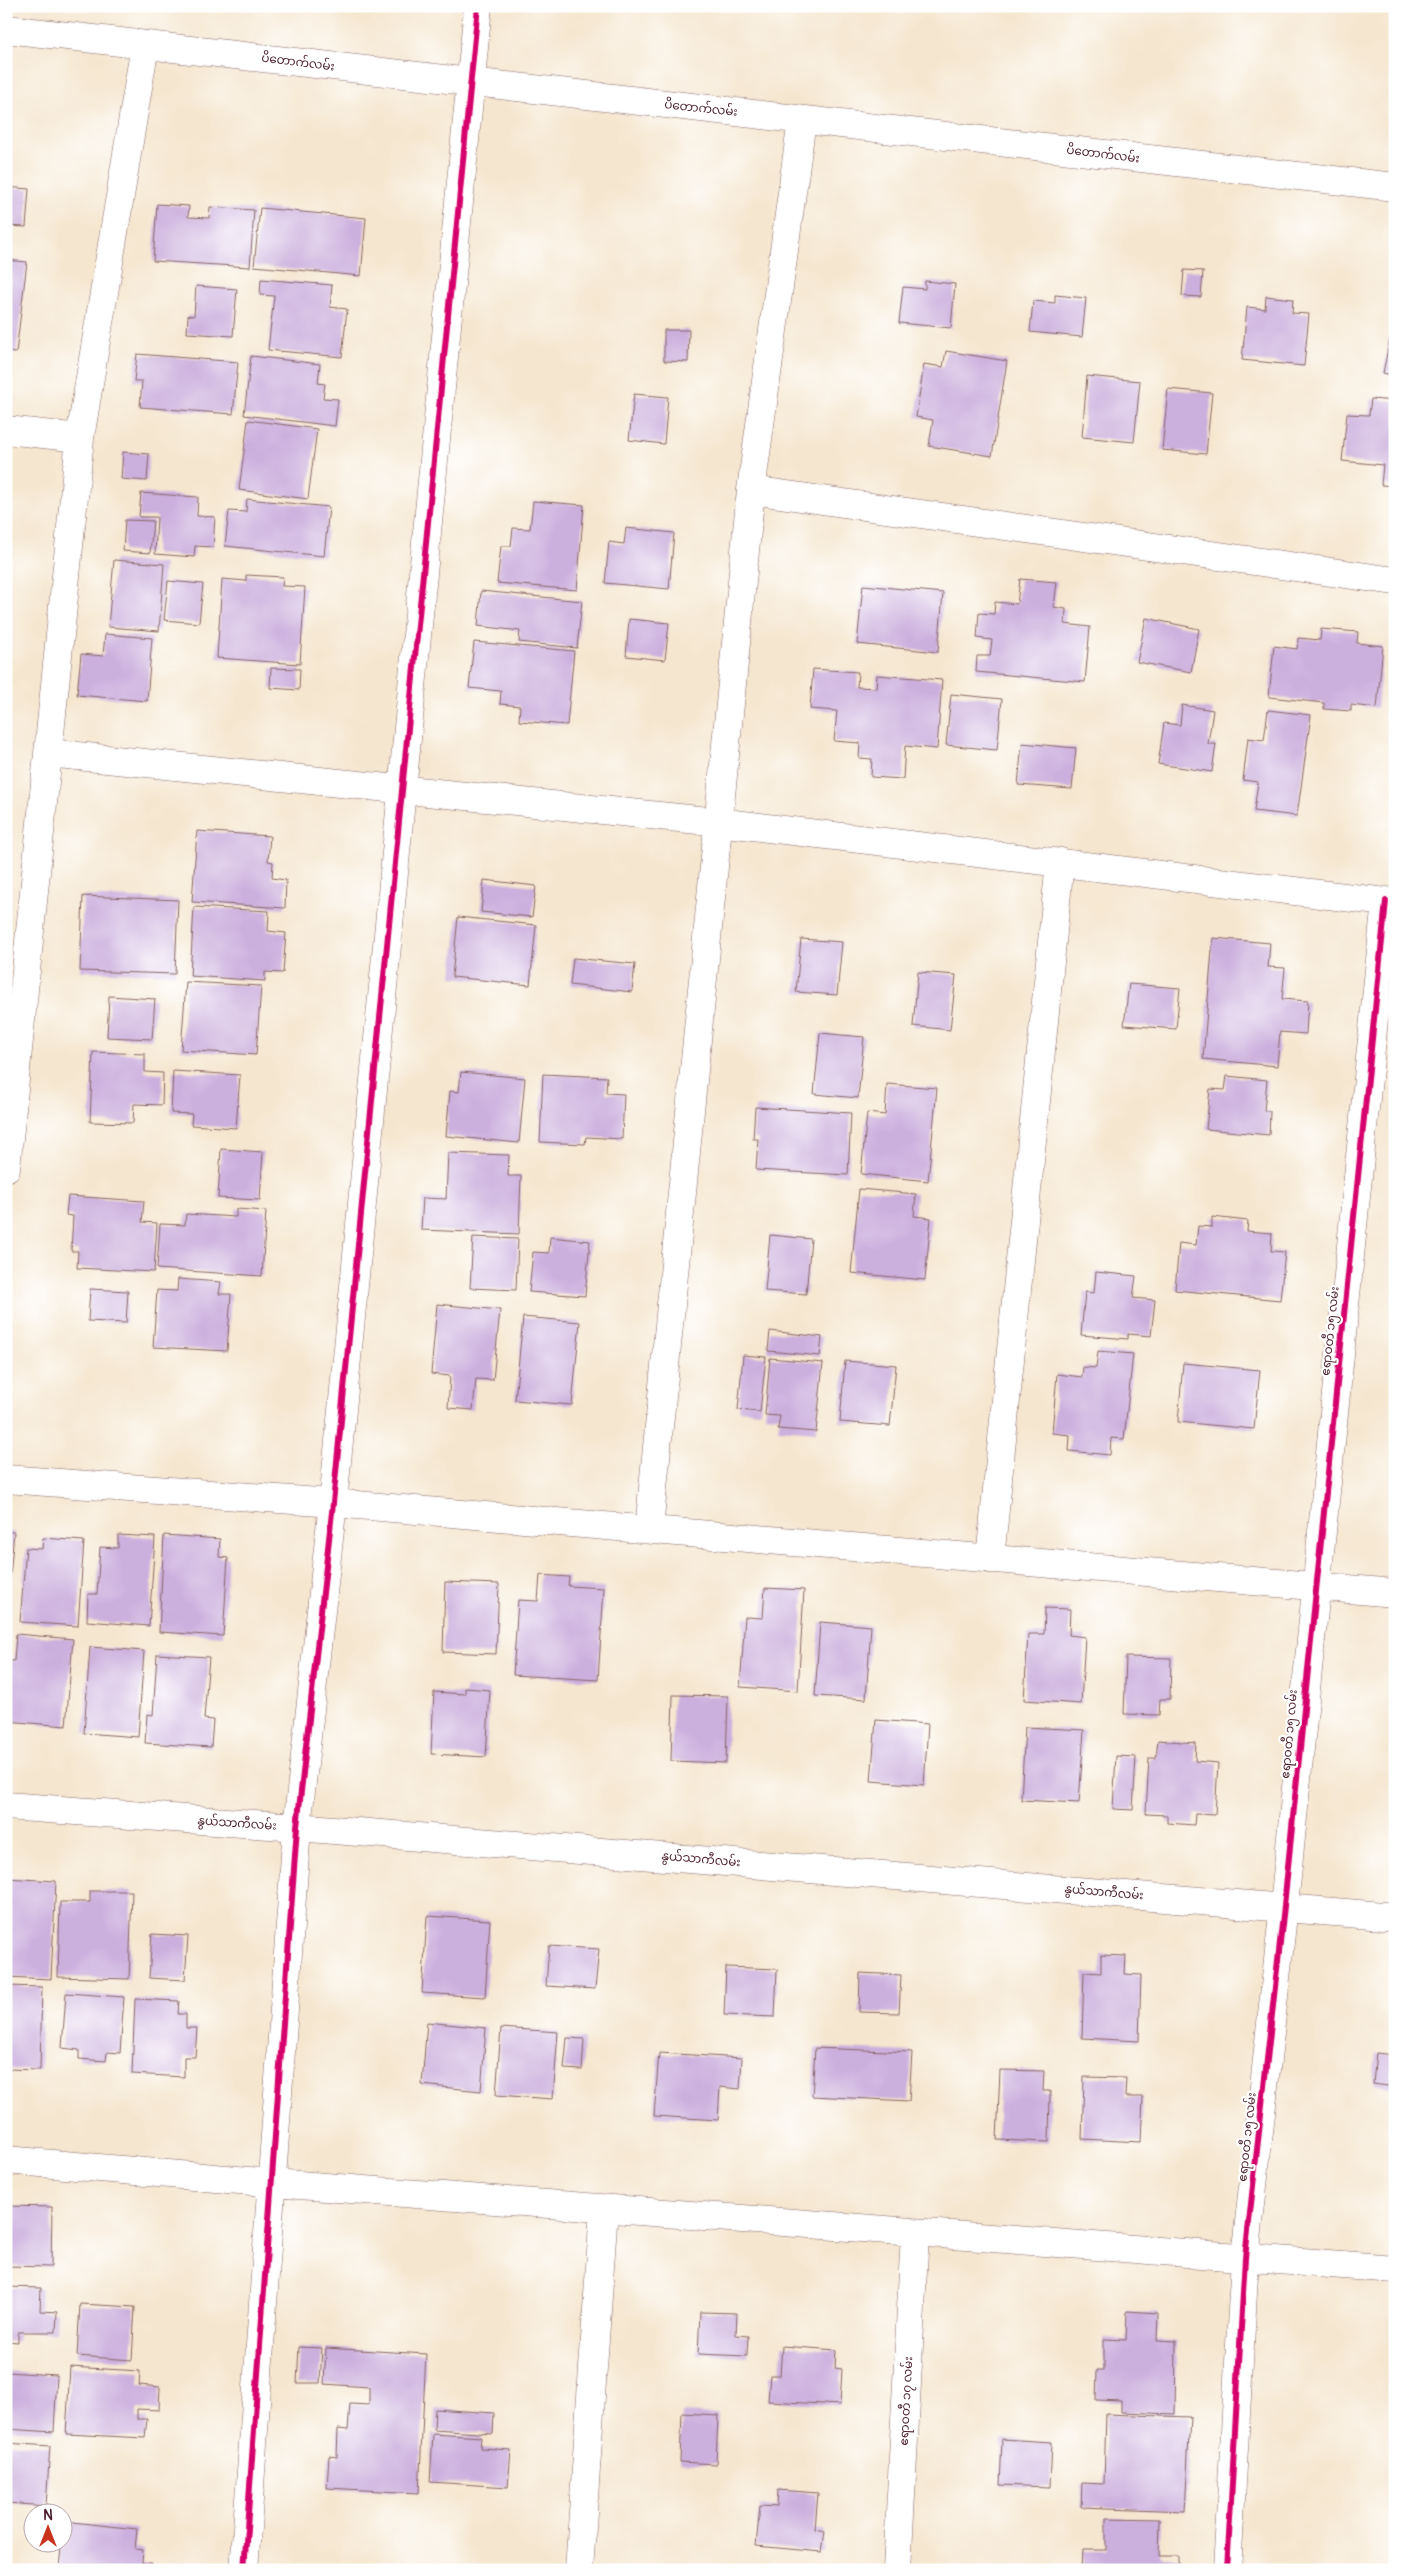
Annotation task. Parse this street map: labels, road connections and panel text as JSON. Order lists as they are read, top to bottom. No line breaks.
{"streets":{"street":["ပိတောက်လမ်း","ဧရာဝတီ ၁၅ လမ်း","နွယ်သာကီလမ်း","ဧရာဝတီ ၁၇ လမ်း"]},"crossings":[["ဧရာဝတီ ၁၅ လမ်း","နွယ်သာကီလမ်း"]],"north":"top"}
